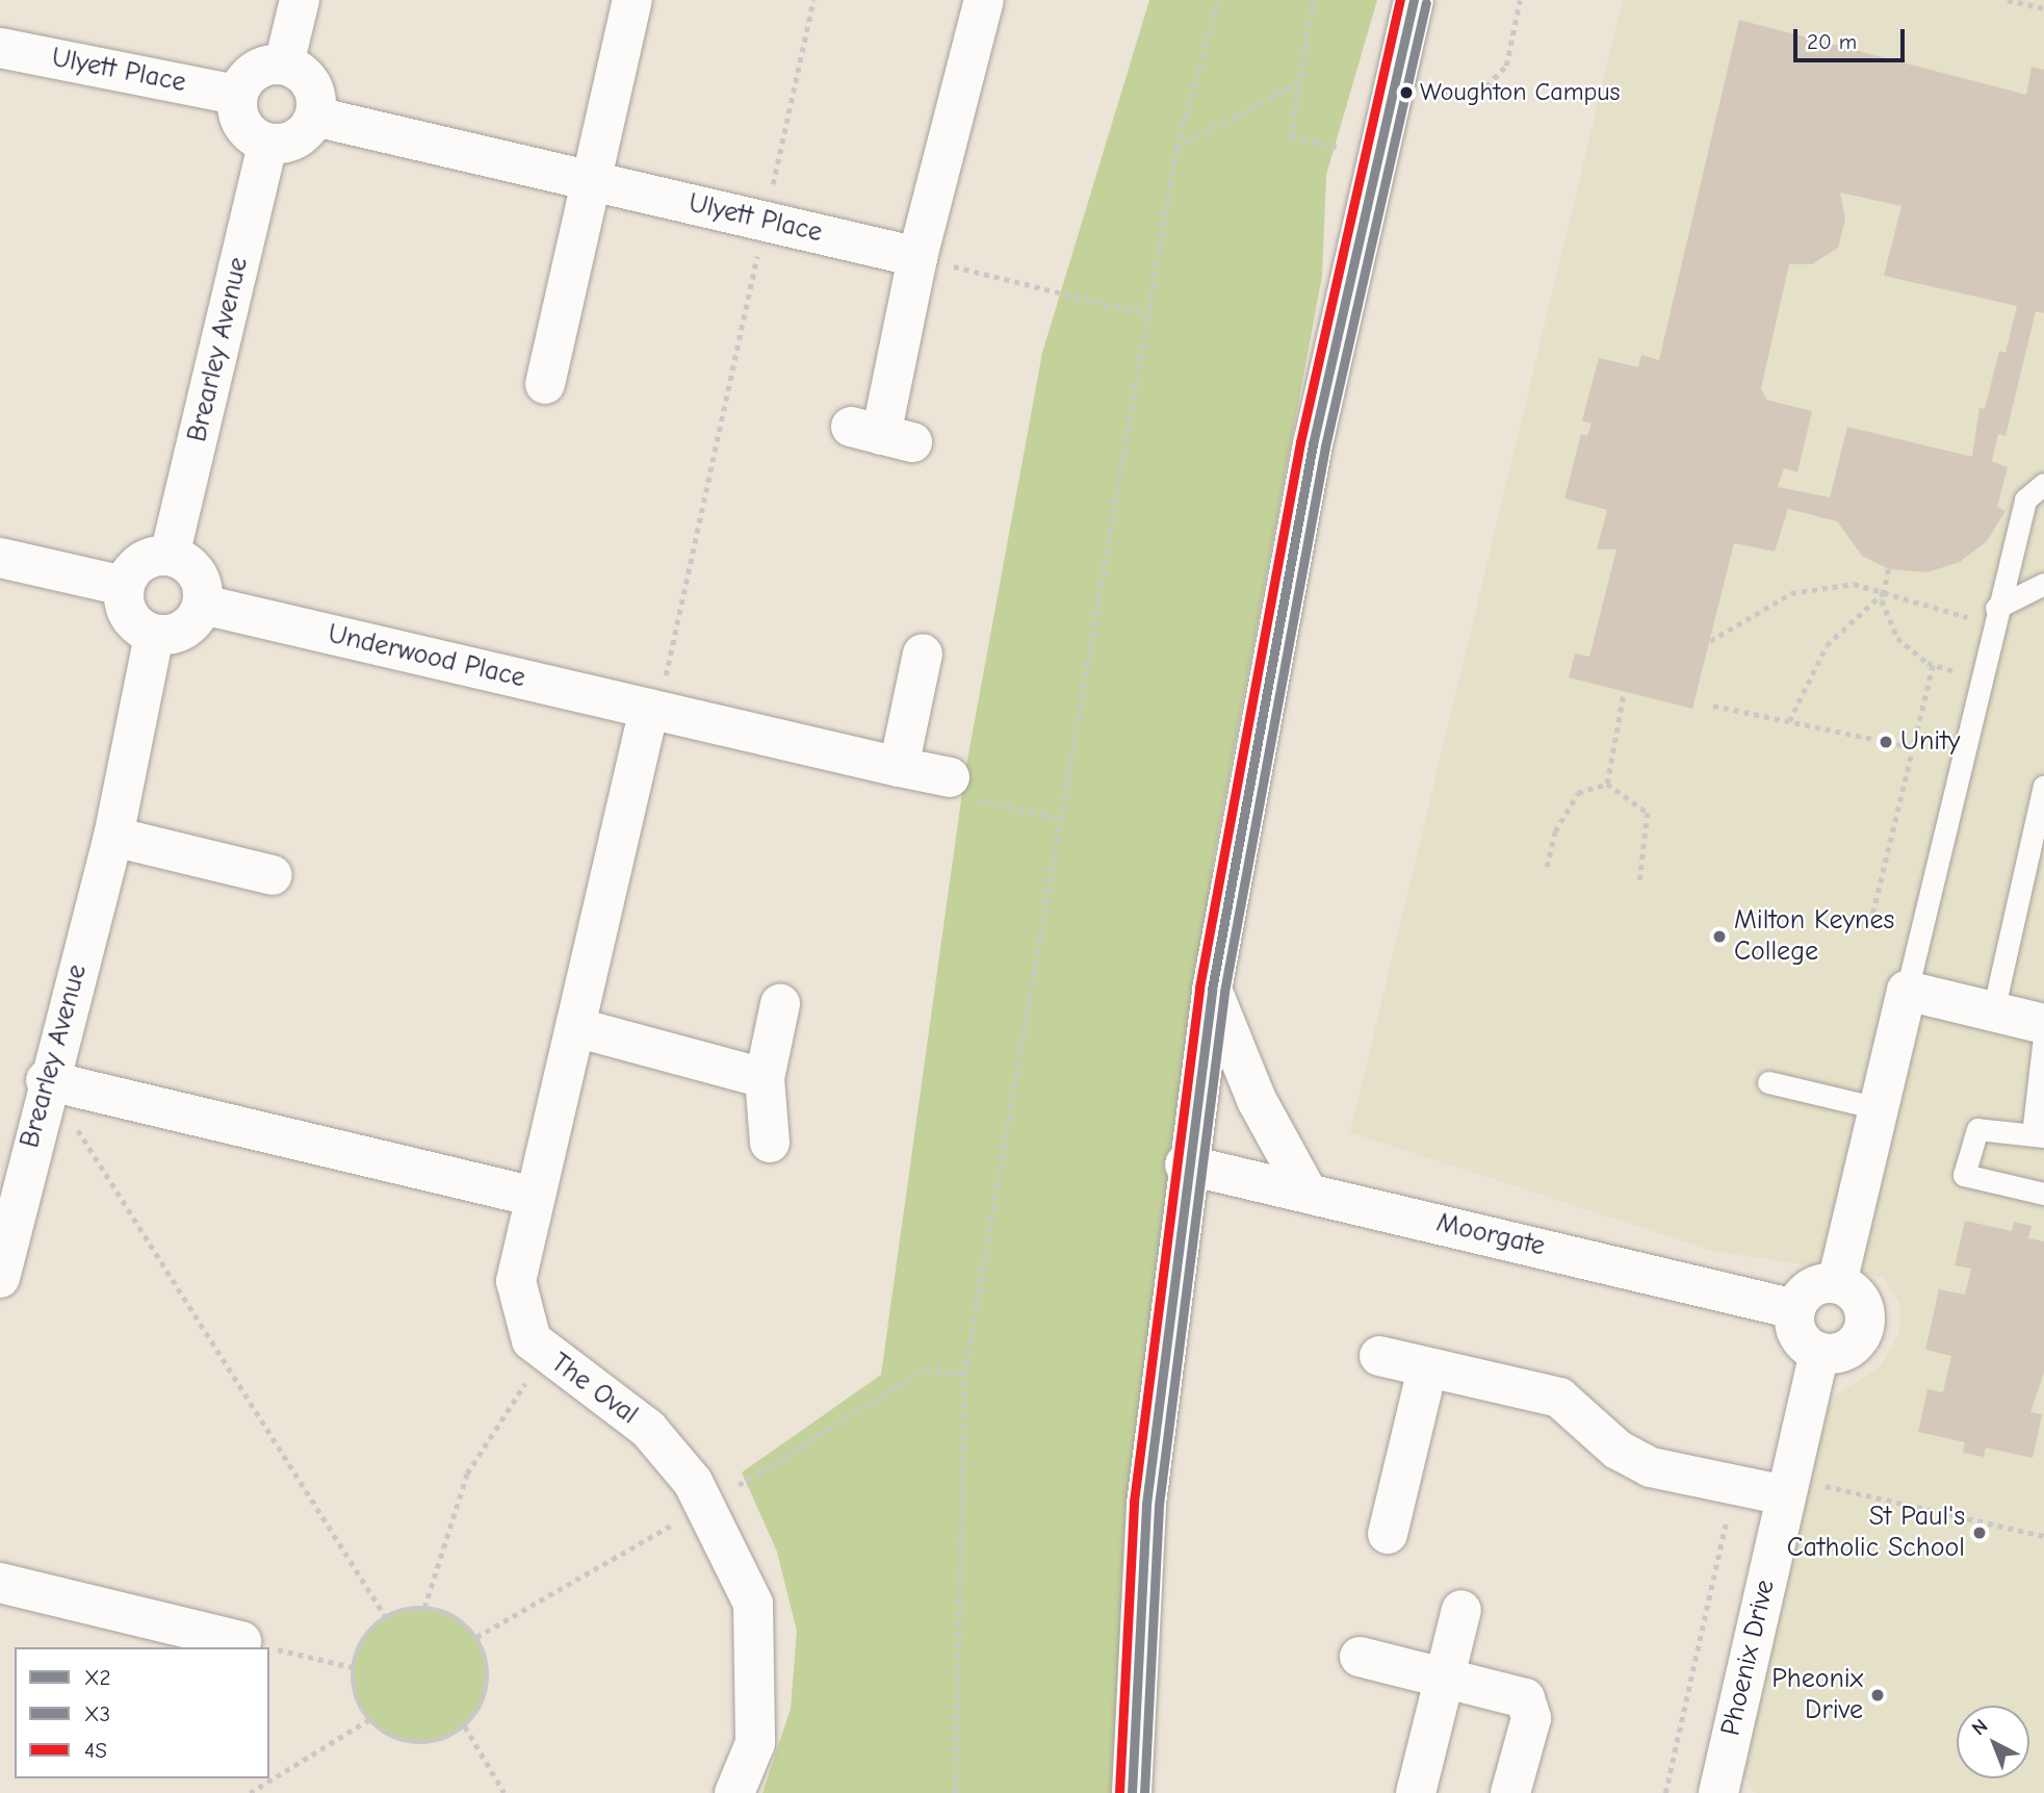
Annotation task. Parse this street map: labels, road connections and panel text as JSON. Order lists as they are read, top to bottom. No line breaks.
{"streets":{"street":["Ulyett Place","Brearley Avenue","Underwood Place","Moorgate","The Oval","Phoenix Drive"]},"crossings":[["Ulyett Place","Brearley Avenue"],["Brearley Avenue","Underwood Place"],["Moorgate","Phoenix Drive"]],"places":["Woughton Campus","Unity","Milton Keynes College","St Paul's Catholic School","Pheonix Drive"],"lines":["transit line X2","transit line 4S","transit line X3"],"legend":["X2","X3","4S"],"scale_bar":"20 m","north":"top left"}
